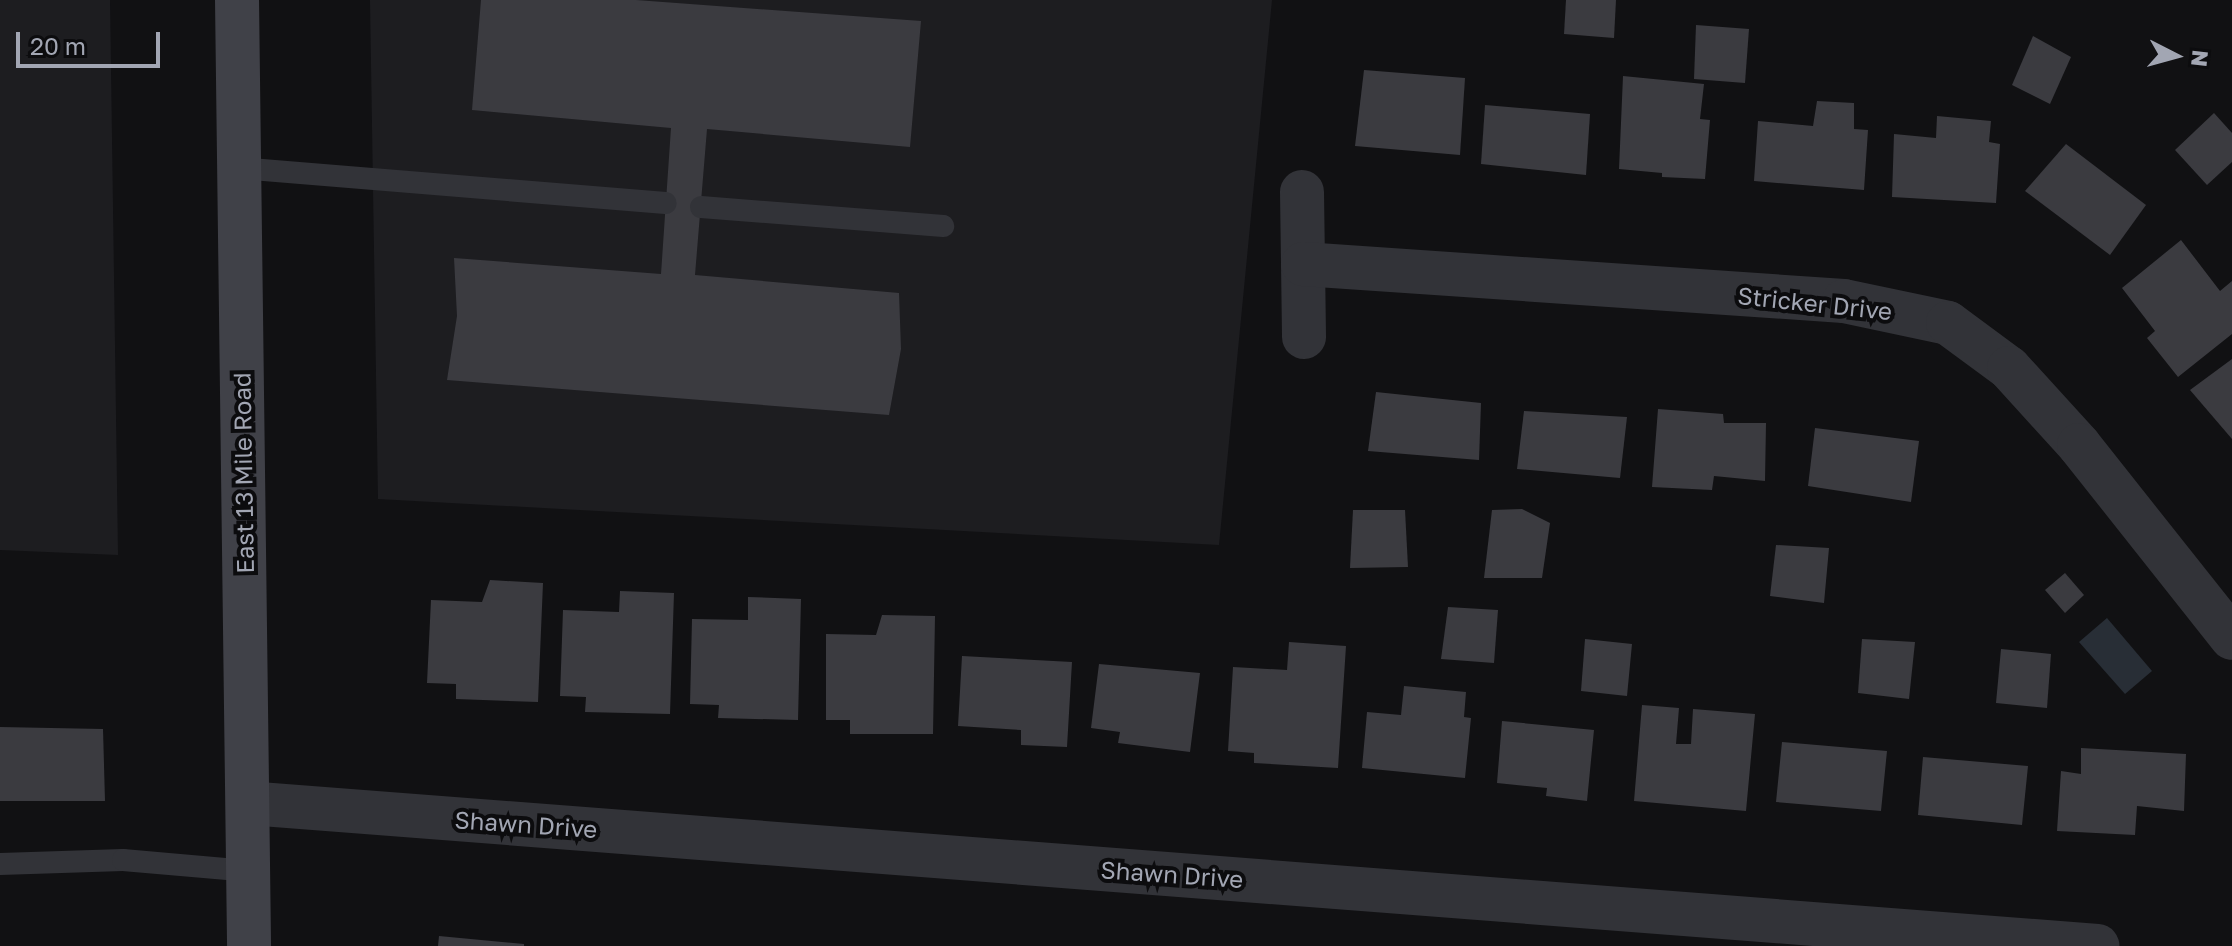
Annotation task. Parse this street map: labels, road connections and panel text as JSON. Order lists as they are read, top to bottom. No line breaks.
{"streets":{"main road":["East 13 Mile Road"],"street":["Stricker Drive","Shawn Drive"]},"crossings":[["East 13 Mile Road","Shawn Drive"]],"scale_bar":"20 m","north":"right"}
